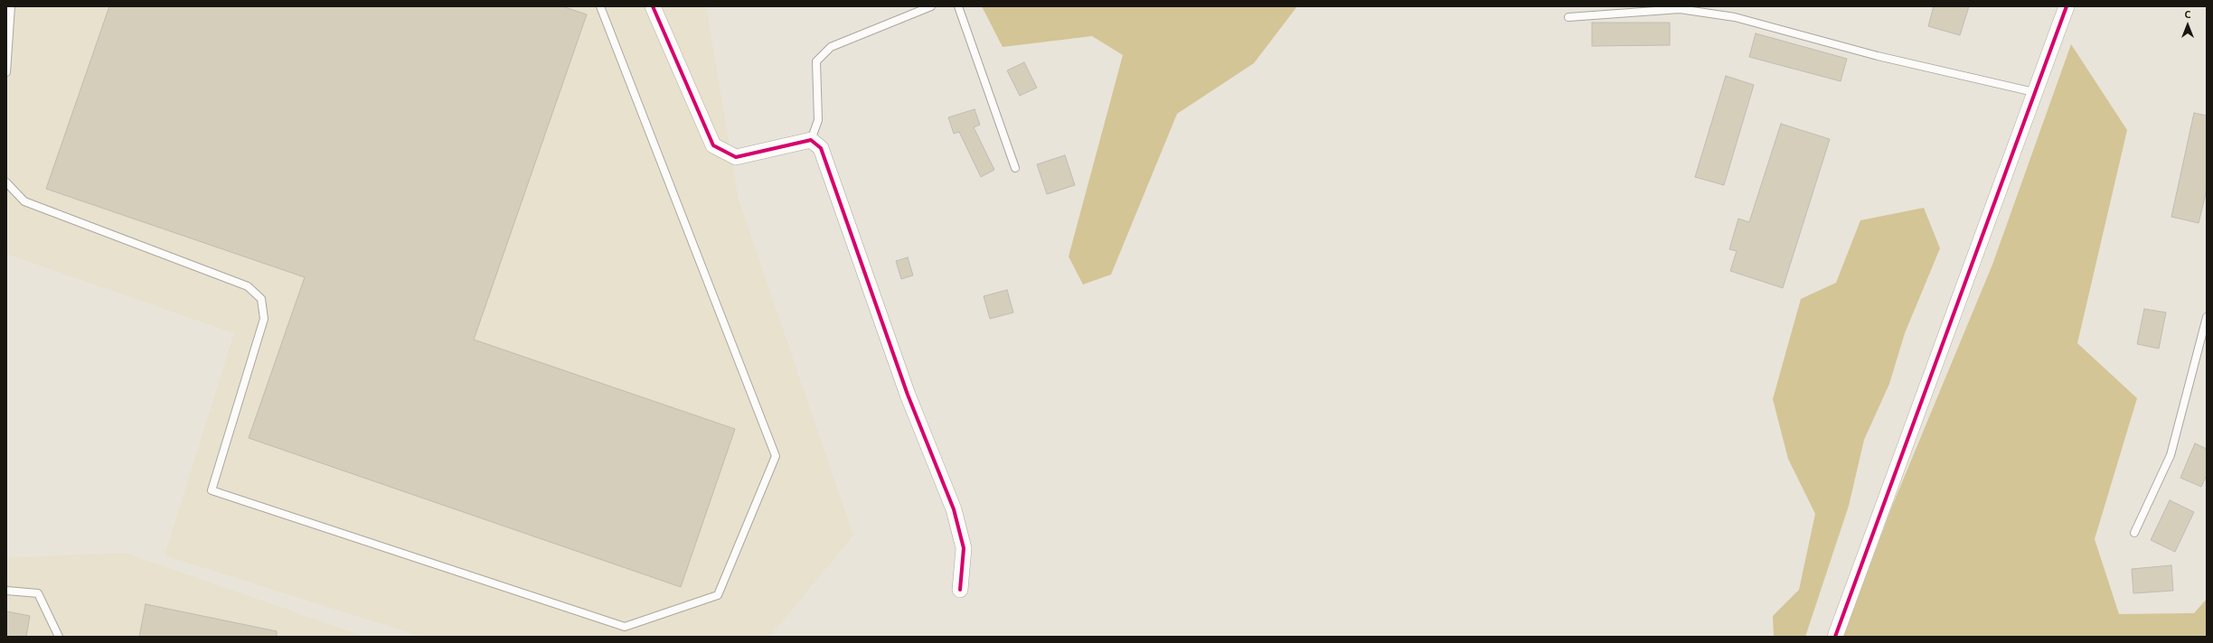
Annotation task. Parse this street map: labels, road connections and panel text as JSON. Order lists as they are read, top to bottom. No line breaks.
{"north":"top"}
